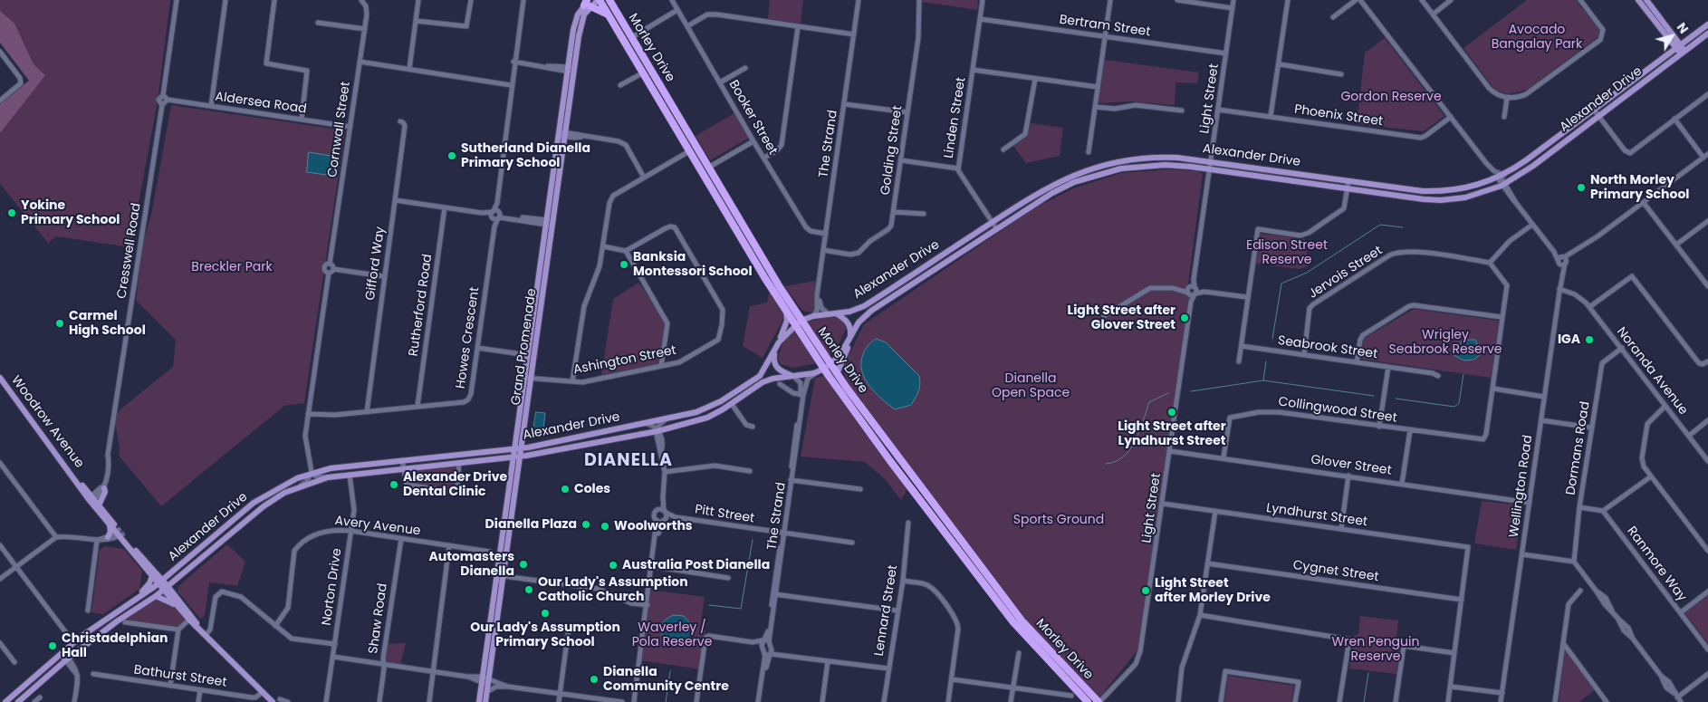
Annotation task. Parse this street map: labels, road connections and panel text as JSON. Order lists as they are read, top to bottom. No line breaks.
{"streets":{"highway":["Morley Drive"],"main road":["Alexander Drive","Grand Promenade","Woodrow Avenue"],"street":["Bertram Street","Light Street","Aldersea Road","Phoenix Street","Booker Street","Linden Street","Cornwall Street","The Strand","Golding Street","Cresswell Road","Gifford Way","Jervois Street","Rutherford Road","Howes Crescent","Seabrook Street","Ashington Street","Noranda Avenue","Collingwood Street","Dormans Road","Glover Street","Wellington Road","Pitt Street","Lyndhurst Street","Avery Avenue","Ranmore Way","Cygnet Street","Norton Drive","Lennard Street","Shaw Road","Bathurst Street"]},"crossings":[["Bertram Street","Light Street"],["Bertram Street","Linden Street"],["Morley Drive","Light Street"],["Morley Drive","Alexander Drive"],["Morley Drive","Grand Promenade"],["Light Street","Alexander Drive"],["Light Street","Phoenix Street"],["Light Street","Glover Street"],["Light Street","Lyndhurst Street"],["Alexander Drive","Linden Street"],["Alexander Drive","The Strand"],["Alexander Drive","Grand Promenade"],["Alexander Drive","Woodrow Avenue"],["Alexander Drive","Norton Drive"],["Aldersea Road","Cornwall Street"],["Booker Street","The Strand"],["The Strand","Golding Street"],["The Strand","Pitt Street"],["Cresswell Road","Woodrow Avenue"],["Gifford Way","Howes Crescent"],["Jervois Street","Seabrook Street"],["Rutherford Road","Howes Crescent"],["Grand Promenade","Ashington Street"],["Noranda Avenue","Dormans Road"],["Noranda Avenue","Wellington Road"],["Collingwood Street","Glover Street"],["Woodrow Avenue","Bathurst Street"],["Glover Street","Wellington Road"],["Lyndhurst Street","Cygnet Street"],["Avery Avenue","Norton Drive"],["Avery Avenue","Shaw Road"]],"districts":["DIANELLA"],"parks":["Avocado Bangalay Park","Gordon Reserve","Edison Street Reserve","Breckler Park","Wrigley Seabrook Reserve","Dianella Open Space","Sports Ground","Waverley / Pola Reserve","Wren Penguin Reserve"],"places":["Sutherland Dianella Primary School","North Morley Primary School","Yokine Primary School","Banksia Montessori School","Light Street after Glover Street","Carmel High School","IGA","Light Street after Lyndhurst Street","Alexander Drive Dental Clinic","Coles","Dianella Plaza","Woolworths","Automasters Dianella","Australia Post Dianella","Our Lady's Assumption Catholic Church","Light Street after Morley Drive","Our Lady's Assumption Primary School","Christadelphian Hall","Dianella Community Centre"],"north":"top right"}
